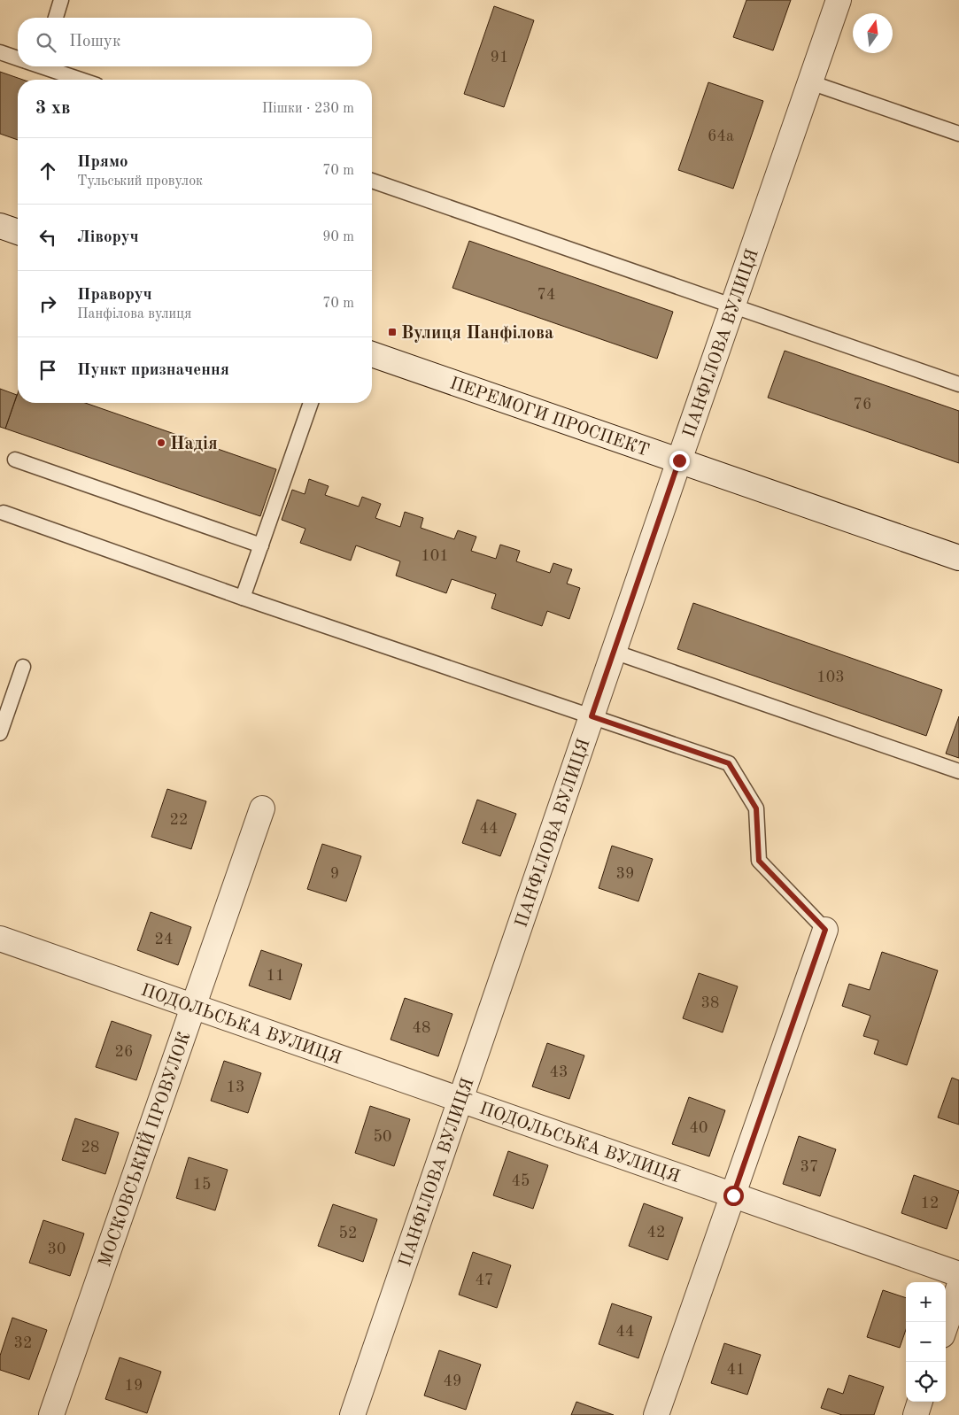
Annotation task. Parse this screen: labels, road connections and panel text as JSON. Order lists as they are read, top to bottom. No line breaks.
{"streets":{"street":["ПАНФІЛОВА ВУЛИЦЯ","ПЕРЕМОГИ ПРОСПЕКТ","ПОДОЛЬСЬКА ВУЛИЦЯ","МОСКОВСЬКИЙ ПРОВУЛОК"]},"crossings":[["ПАНФІЛОВА ВУЛИЦЯ","ПЕРЕМОГИ ПРОСПЕКТ"],["ПАНФІЛОВА ВУЛИЦЯ","ПОДОЛЬСЬКА ВУЛИЦЯ"],["ПОДОЛЬСЬКА ВУЛИЦЯ","МОСКОВСЬКИЙ ПРОВУЛОК"]],"places":{"transit":["Вулиця Панфілова"],"other":["Надiя"]},"house_numbers":["91","64а","74","76","101","103","22","44","9","39","24","11","38","48","26","43","13","40","50","28","37","45","15","12","42","52","30","47","44","32","41","49","19"],"north":"top","page":{"search":"Пошук","heading":["3 хв","Пішки · 230 m"],"list":[["Прямо","Тульський провулок","70 m"],["Ліворуч","90 m"],["Праворуч","Панфілова вулиця","70 m"],"Пункт призначення"],"map_buttons":["+","−"]}}
